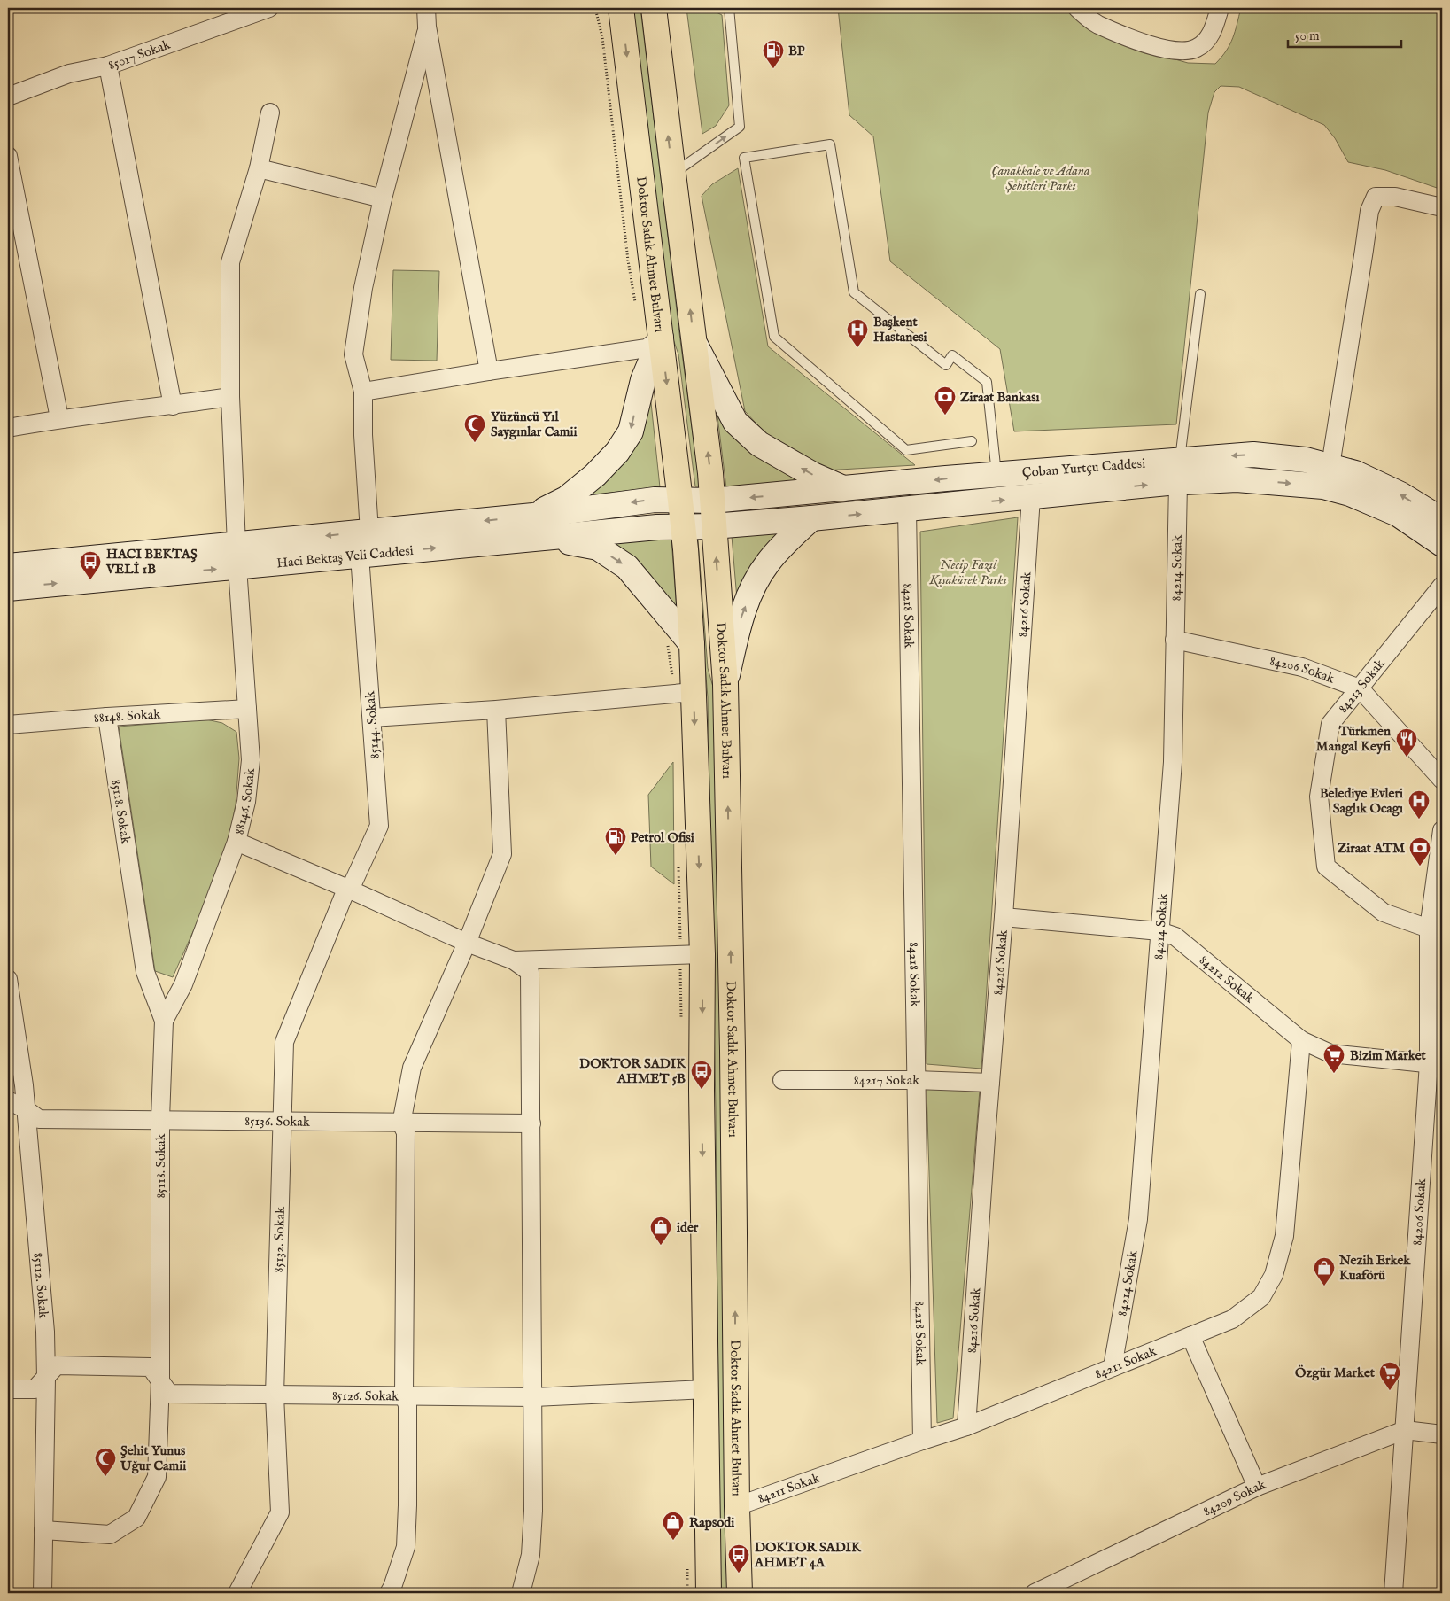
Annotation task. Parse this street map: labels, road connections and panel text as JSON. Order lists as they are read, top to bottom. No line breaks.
{"streets":{"main road":["Doktor Sadık Ahmet Bulvarı","Çoban Yurtçu Caddesi","Haci Bektaş Veli Caddesi"],"street":["85017 Sokak","84214 Sokak","84216 Sokak","84218 Sokak","84206 Sokak","84213 Sokak","88148. Sokak","85144. Sokak","88146. Sokak","85118. Sokak","84212 Sokak","84217 Sokak","85136. Sokak","85132. Sokak","85112. Sokak","84211 Sokak","85126. Sokak","84209 Sokak"]},"crossings":[["Doktor Sadık Ahmet Bulvarı","Çoban Yurtçu Caddesi"],["Doktor Sadık Ahmet Bulvarı","Haci Bektaş Veli Caddesi"],["Doktor Sadık Ahmet Bulvarı","84211 Sokak"],["Çoban Yurtçu Caddesi","Haci Bektaş Veli Caddesi"],["Çoban Yurtçu Caddesi","84214 Sokak"],["Çoban Yurtçu Caddesi","84216 Sokak"],["Çoban Yurtçu Caddesi","84218 Sokak"],["Haci Bektaş Veli Caddesi","85144. Sokak"],["Haci Bektaş Veli Caddesi","88146. Sokak"],["84214 Sokak","84206 Sokak"],["84214 Sokak","84212 Sokak"],["84214 Sokak","84211 Sokak"],["84216 Sokak","84212 Sokak"],["84216 Sokak","84217 Sokak"],["84216 Sokak","84211 Sokak"],["84218 Sokak","84217 Sokak"],["84218 Sokak","84211 Sokak"],["84206 Sokak","84213 Sokak"],["84206 Sokak","84212 Sokak"],["84206 Sokak","84209 Sokak"],["88148. Sokak","88146. Sokak"],["88148. Sokak","85118. Sokak"],["85144. Sokak","85132. Sokak"],["88146. Sokak","85118. Sokak"],["85118. Sokak","85136. Sokak"],["85118. Sokak","85112. Sokak"],["85118. Sokak","85126. Sokak"],["84212 Sokak","84211 Sokak"],["85136. Sokak","85132. Sokak"],["85136. Sokak","85112. Sokak"],["85132. Sokak","85126. Sokak"],["85112. Sokak","85126. Sokak"]],"parks":["Çanakkale ve Adana Şehitleri Parkı","Necip Fazıl Kısakürek Parkı"],"places":{"fuel station":["BP","Petrol Ofisi"],"hospital":["Başkent Hastanesi","Belediye Evleri Saglık Ocagı"],"bank":["Ziraat Bankası","Ziraat ATM"],"mosque":["Yüzüncü Yıl Saygınlar Camii","Şehit Yunus Uğur Camii"],"bus stop":["HACI BEKTAŞ VELİ 1B","DOKTOR SADIK AHMET 5B","DOKTOR SADIK AHMET 4A"],"restaurant":["Türkmen Mangal Keyfi"],"supermarket":["Bizim Market","Özgür Market"],"shop":["ider","Nezih Erkek Kuaförü","Rapsodi"]},"scale_bar":"50 m"}
